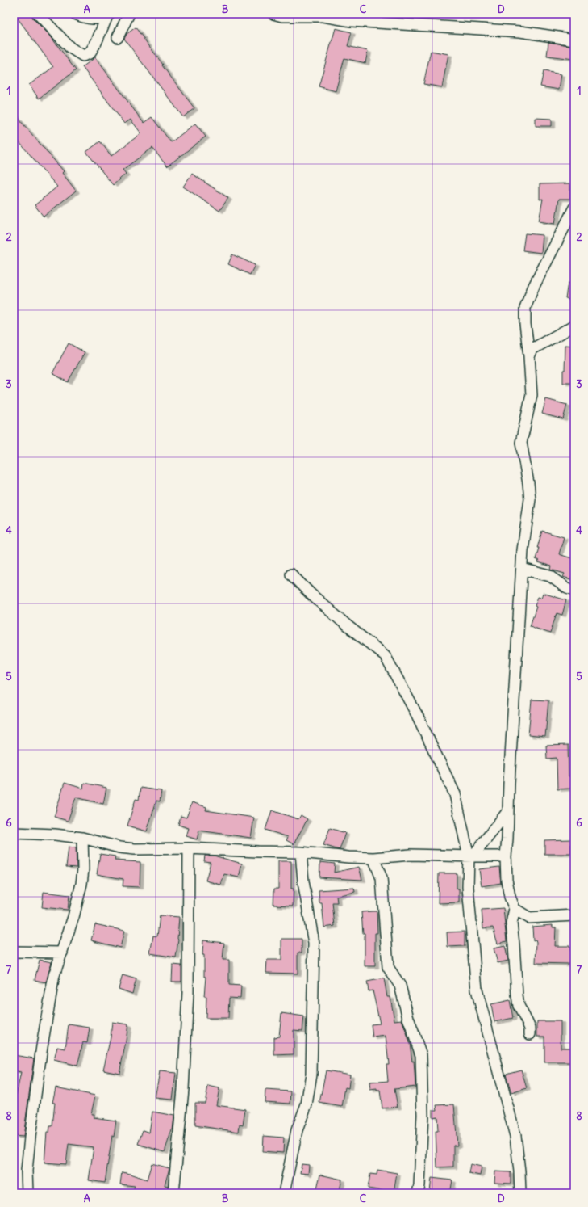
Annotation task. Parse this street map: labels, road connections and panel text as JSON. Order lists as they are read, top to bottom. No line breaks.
{"grid":{"columns":["A","B","C","D"],"rows":["1","2","3","4","5","6","7","8"]}}
